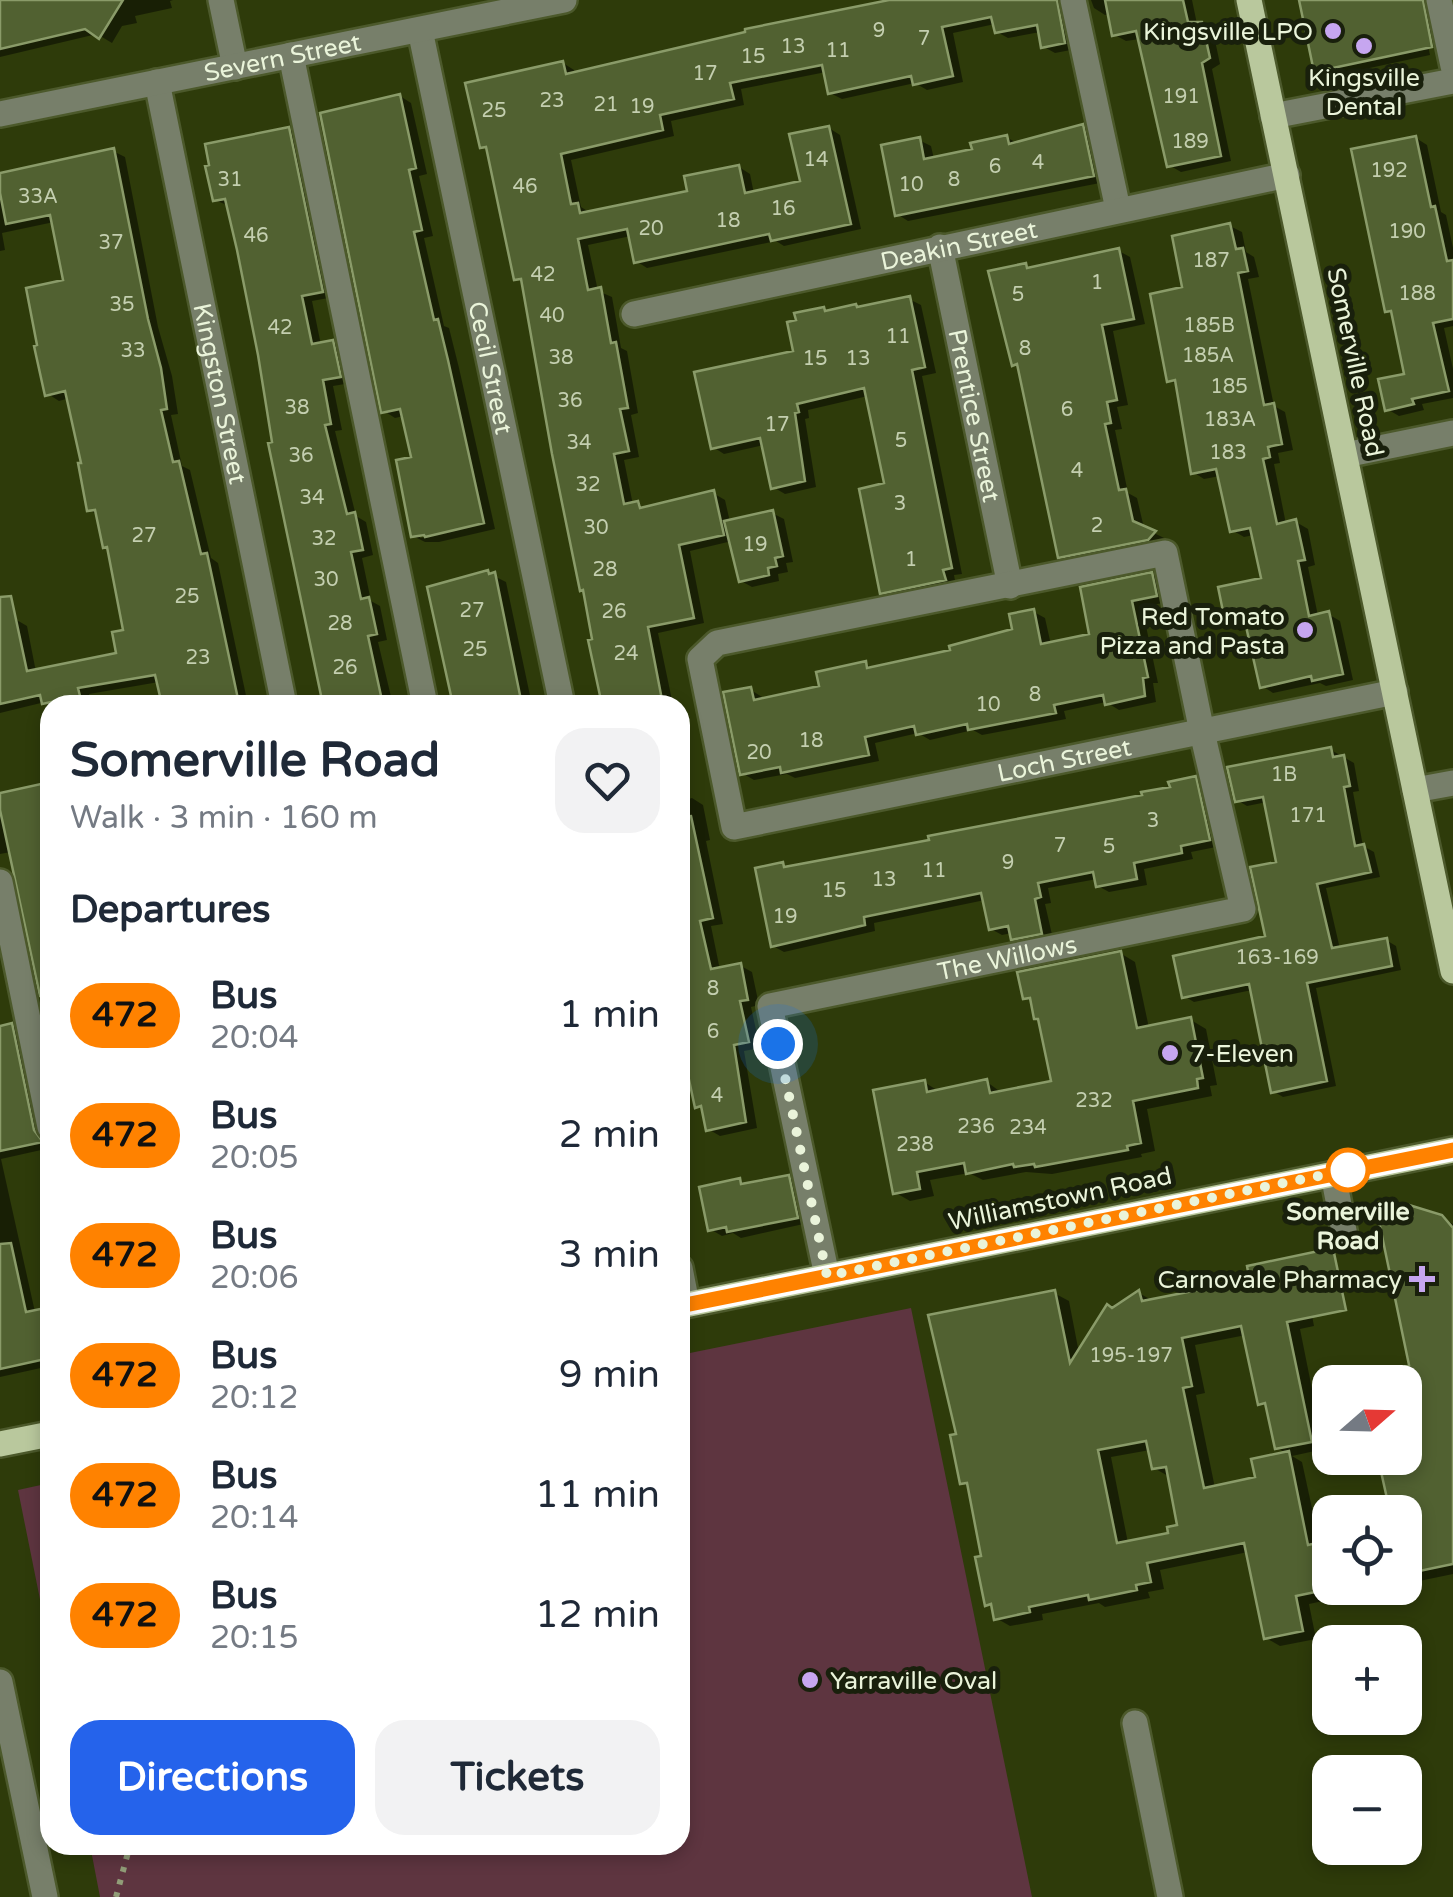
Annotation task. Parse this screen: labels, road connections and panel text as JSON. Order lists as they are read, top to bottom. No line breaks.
{"streets":{"main road":["Somerville Road","Williamstown Road"],"street":["Severn Street","Deakin Street","Cecil Street","Kingston Street","Prentice Street","Loch Street","The Willows"]},"crossings":[["Severn Street","Cecil Street"],["Severn Street","Kingston Street"],["Deakin Street","Somerville Road"],["Deakin Street","Prentice Street"],["Somerville Road","Loch Street"],["Prentice Street","Loch Street"],["Loch Street","The Willows"],["The Willows","Williamstown Road"]],"places":{"other":["Kingsville LPO","Kingsville Dental","Red Tomato Pizza and Pasta","7-Eleven","Somerville Road","Yarraville Oval"],"health":["Carnovale Pharmacy"]},"lines":["bus line 472"],"house_numbers":["9","7","13","11","15","17","191","23","21","19","25","189","14","4","6","192","31","8","10","46","33A","16","18","20","190","46","37","187","42","1","188","5","35","40","185B","42","11","8","33","185A","38","15","13","185","36","38","6","183A","17","5","34","183","36","4","32","34","3","2","30","27","32","19","1","28","30","25","27","26","28","25","24","23","26","8","10","18","20","1B","171","3","7","5","9","11","13","15","19","163-169","8","6","4","232","236","234","238","195-197"],"north":"right","page":{"heading":[["Somerville Road","Walk · 3 min · 160 m"],"Departures"],"list":[{"mark":"472","name":"Bus","note":"20:04","value":"1 min"},{"mark":"472","name":"Bus","note":"20:05","value":"2 min"},{"mark":"472","name":"Bus","note":"20:06","value":"3 min"},{"mark":"472","name":"Bus","note":"20:12","value":"9 min"},{"mark":"472","name":"Bus","note":"20:14","value":"11 min"},{"mark":"472","name":"Bus","note":"20:15","value":"12 min"}],"map_buttons":["+","−"],"buttons":["Directions","Tickets"]}}
